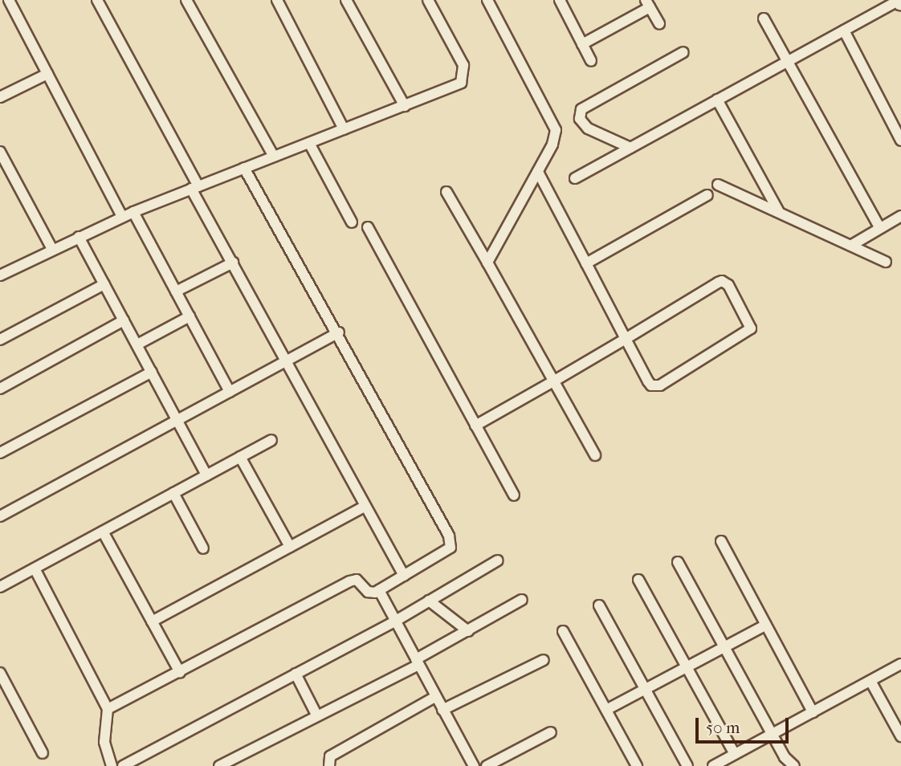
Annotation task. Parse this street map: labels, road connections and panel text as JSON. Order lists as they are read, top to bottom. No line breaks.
{"scale_bar":"50 m"}
